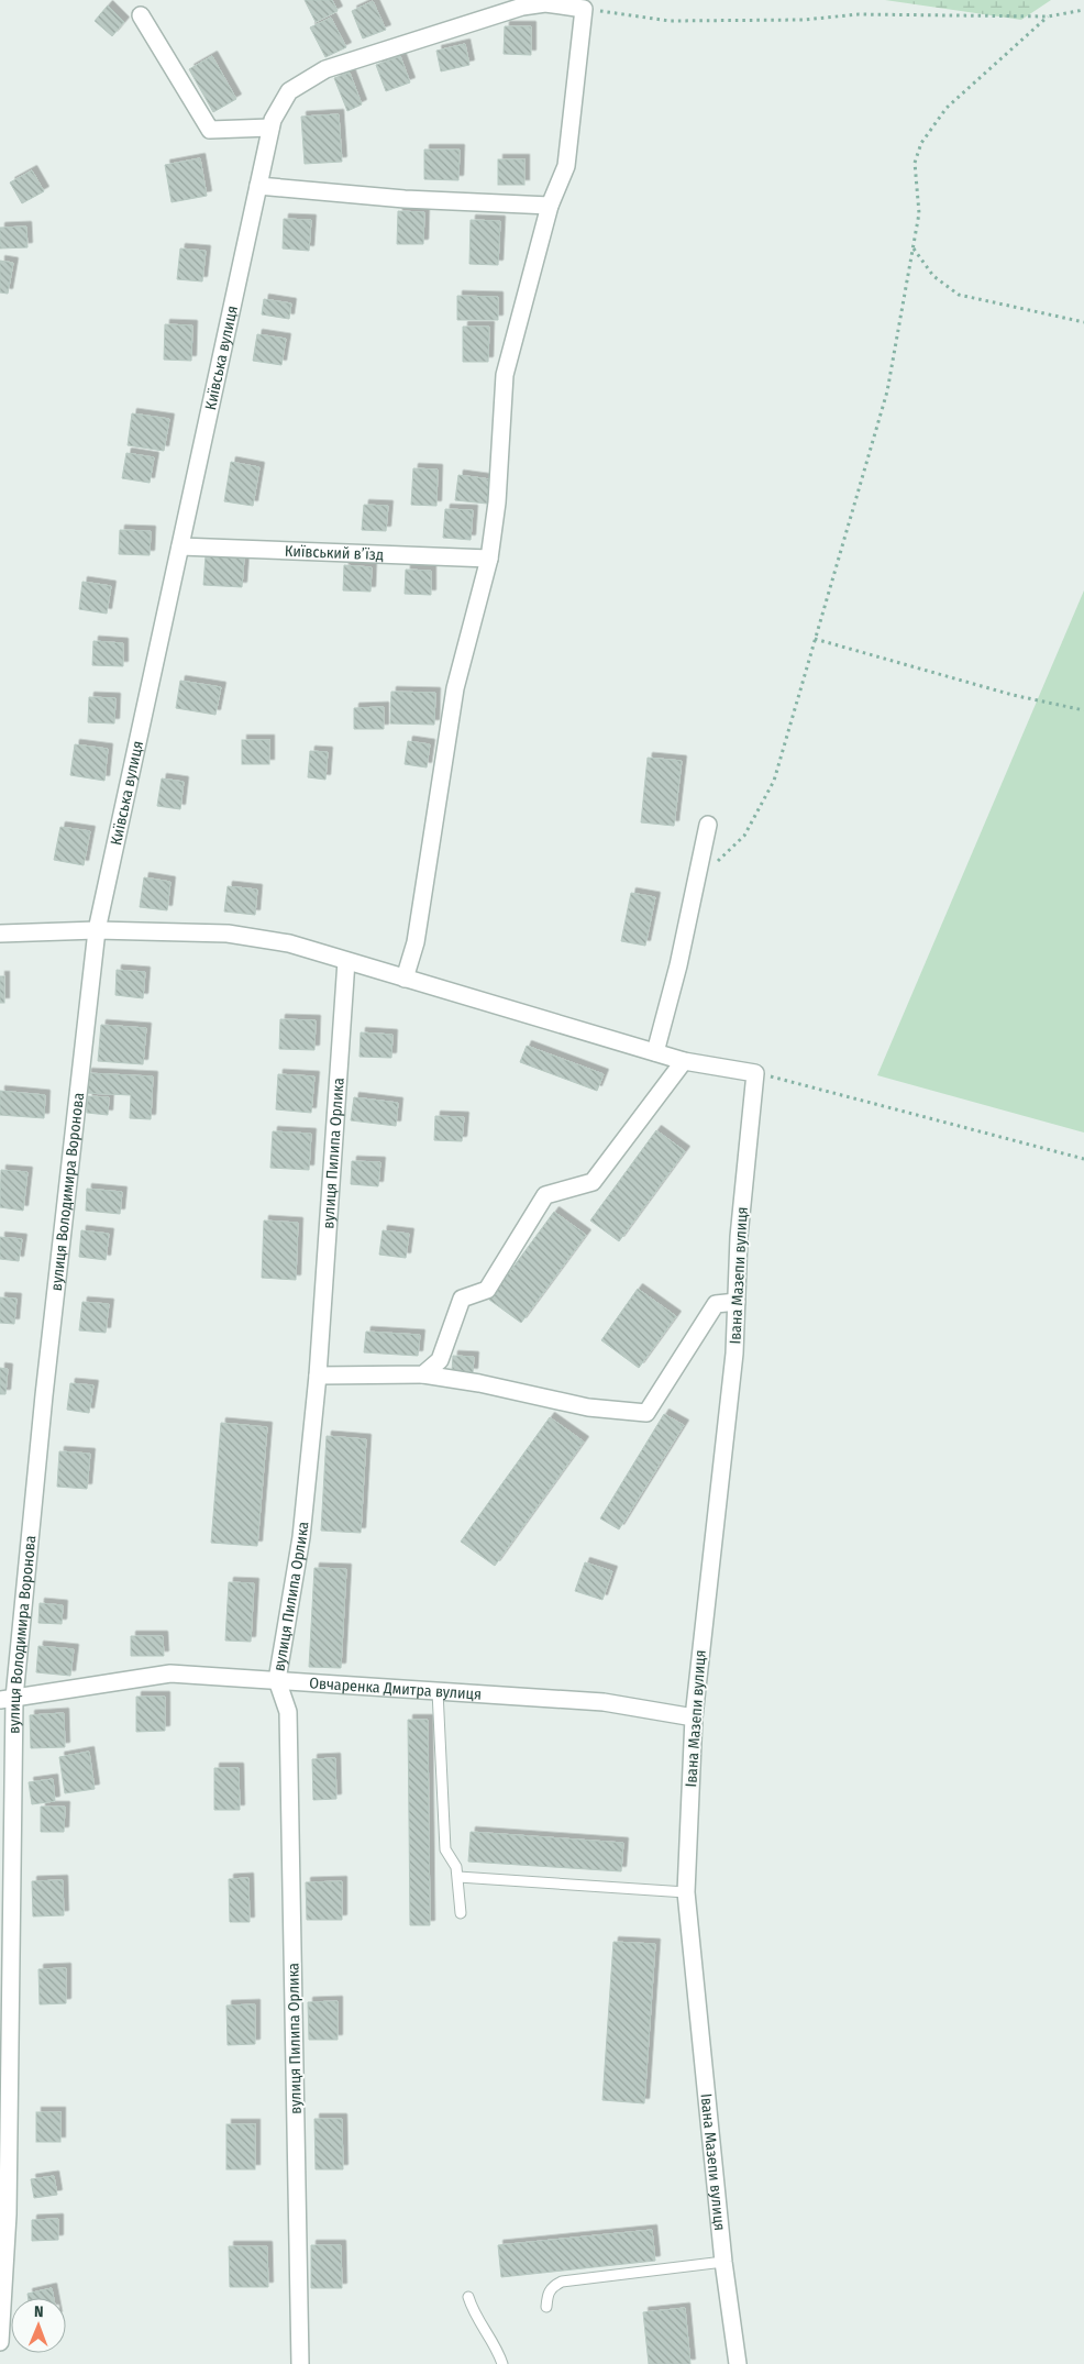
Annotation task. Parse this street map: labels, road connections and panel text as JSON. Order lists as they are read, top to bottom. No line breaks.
{"streets":{"street":["Київська вулиця","Київський в’їзд","вулиця Пилипа Орлика","вулиця Володимира Воронова","Івана Мазепи вулиця","Овчаренка Дмитра вулиця"]},"crossings":[["Київська вулиця","Київський в’їзд"],["Київська вулиця","вулиця Володимира Воронова"],["вулиця Пилипа Орлика","Овчаренка Дмитра вулиця"],["вулиця Володимира Воронова","Овчаренка Дмитра вулиця"],["Івана Мазепи вулиця","Овчаренка Дмитра вулиця"]],"north":"top"}
